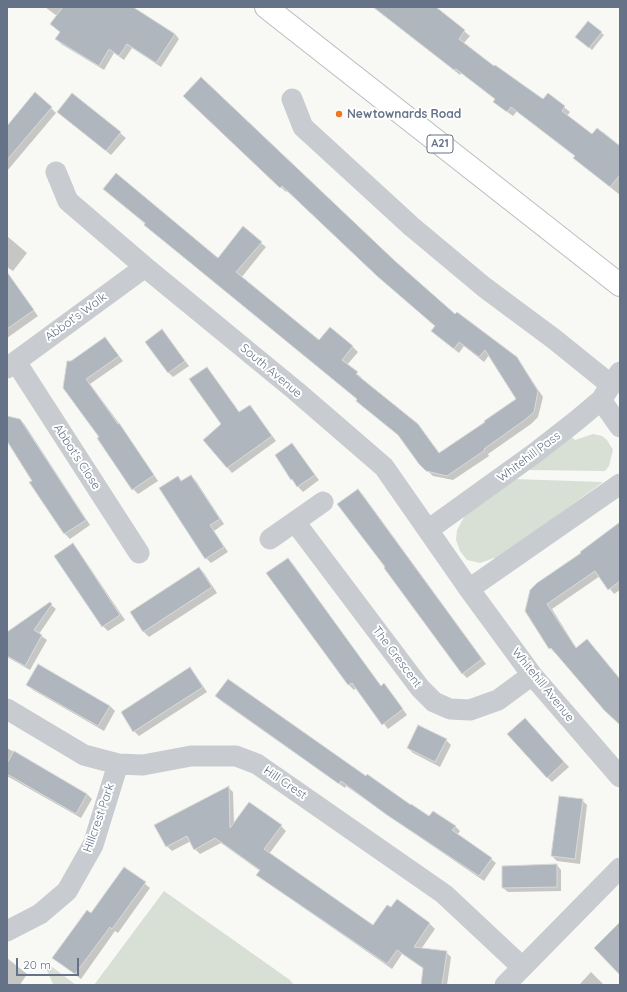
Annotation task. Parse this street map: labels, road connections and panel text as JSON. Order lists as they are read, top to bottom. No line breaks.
{"streets":{"main road":["A21"],"street":["Abbot's Walk","South Avenue","Abbot's Close","Whitehill Pass","The Crescent","Whitehill Avenue","Hill Crest","Hillcrest Park"]},"crossings":[["Abbot's Walk","South Avenue"],["Abbot's Walk","Abbot's Close"],["South Avenue","Whitehill Pass"],["South Avenue","Whitehill Avenue"],["The Crescent","Whitehill Avenue"],["Hill Crest","Hillcrest Park"]],"places":["Newtownards Road"],"scale_bar":"20 m"}
